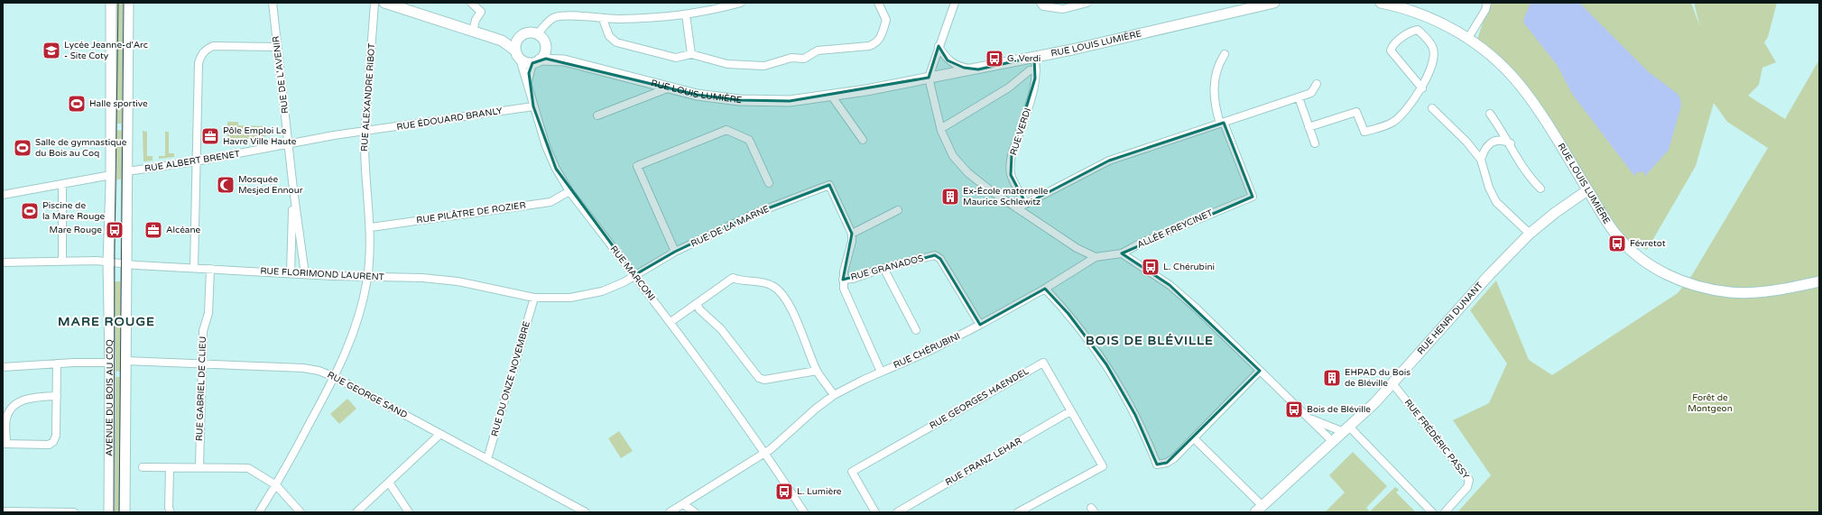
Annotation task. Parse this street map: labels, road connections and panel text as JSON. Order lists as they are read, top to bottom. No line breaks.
{"streets":{"main road":["RUE LOUIS LUMIÈRE","RUE HENRI DUNANT","AVENUE DU BOIS AU COQ"],"street":["RUE DE L'AVENIR","RUE ALEXANDRE RIBOT","RUE ÉDOUARD BRANLY","RUE VERDI","RUE ALBERT BRENET","RUE PILÂTRE DE ROZIER","RUE DE LA MARNE","ALLÉE FREYCINET","RUE GRANADOS","RUE MARCONI","RUE FLORIMOND LAURENT","RUE CHÉRUBINI","RUE DU ONZE NOVEMBRE","RUE GABRIEL DE CLIEU","RUE GEORGE SAND","RUE GEORGES HAENDEL","RUE FRÉDÉRIC PASSY","RUE FRANZ LEHAR"]},"crossings":[["RUE LOUIS LUMIÈRE","RUE VERDI"],["RUE LOUIS LUMIÈRE","RUE MARCONI"],["RUE LOUIS LUMIÈRE","RUE HENRI DUNANT"],["RUE DE L'AVENIR","RUE ALBERT BRENET"],["RUE DE L'AVENIR","RUE FLORIMOND LAURENT"],["RUE ALEXANDRE RIBOT","RUE ÉDOUARD BRANLY"],["RUE ALEXANDRE RIBOT","RUE ALBERT BRENET"],["RUE ALEXANDRE RIBOT","RUE PILÂTRE DE ROZIER"],["RUE ALEXANDRE RIBOT","RUE FLORIMOND LAURENT"],["RUE ALEXANDRE RIBOT","RUE GEORGE SAND"],["RUE ÉDOUARD BRANLY","RUE ALBERT BRENET"],["RUE ÉDOUARD BRANLY","RUE MARCONI"],["RUE ALBERT BRENET","AVENUE DU BOIS AU COQ"],["RUE PILÂTRE DE ROZIER","RUE MARCONI"],["RUE DE LA MARNE","RUE MARCONI"],["RUE DE LA MARNE","RUE FLORIMOND LAURENT"],["ALLÉE FREYCINET","RUE CHÉRUBINI"],["RUE GRANADOS","RUE CHÉRUBINI"],["RUE MARCONI","RUE FLORIMOND LAURENT"],["RUE MARCONI","RUE CHÉRUBINI"],["RUE FLORIMOND LAURENT","RUE DU ONZE NOVEMBRE"],["RUE FLORIMOND LAURENT","RUE GABRIEL DE CLIEU"],["RUE FLORIMOND LAURENT","AVENUE DU BOIS AU COQ"],["RUE HENRI DUNANT","RUE FRÉDÉRIC PASSY"],["RUE DU ONZE NOVEMBRE","RUE GEORGE SAND"],["RUE GABRIEL DE CLIEU","RUE GEORGE SAND"],["RUE GEORGE SAND","AVENUE DU BOIS AU COQ"],["RUE GEORGES HAENDEL","RUE FRANZ LEHAR"]],"districts":["MARE ROUGE","BOIS DE BLÉVILLE"],"parks":["Forêt de Montgeon"],"places":{"school or university":["Lycée Jeanne-d'Arc - Site Coty"],"bus stop":["G. Verdi","Mare Rouge","Févretot","L. Chérubini","Bois de Bléville","L. Lumière"],"sports":["Halle sportive","Salle de gymnastique du Bois au Coq","Piscine de la Mare Rouge"],"office":["Pôle Emploi Le Havre Ville Haute","Alcéane"],"mosque":["Mosquée Mesjed Ennour"],"building":["Ex-École maternelle Maurice Schlewitz","EHPAD du Bois de Bléville"]}}
